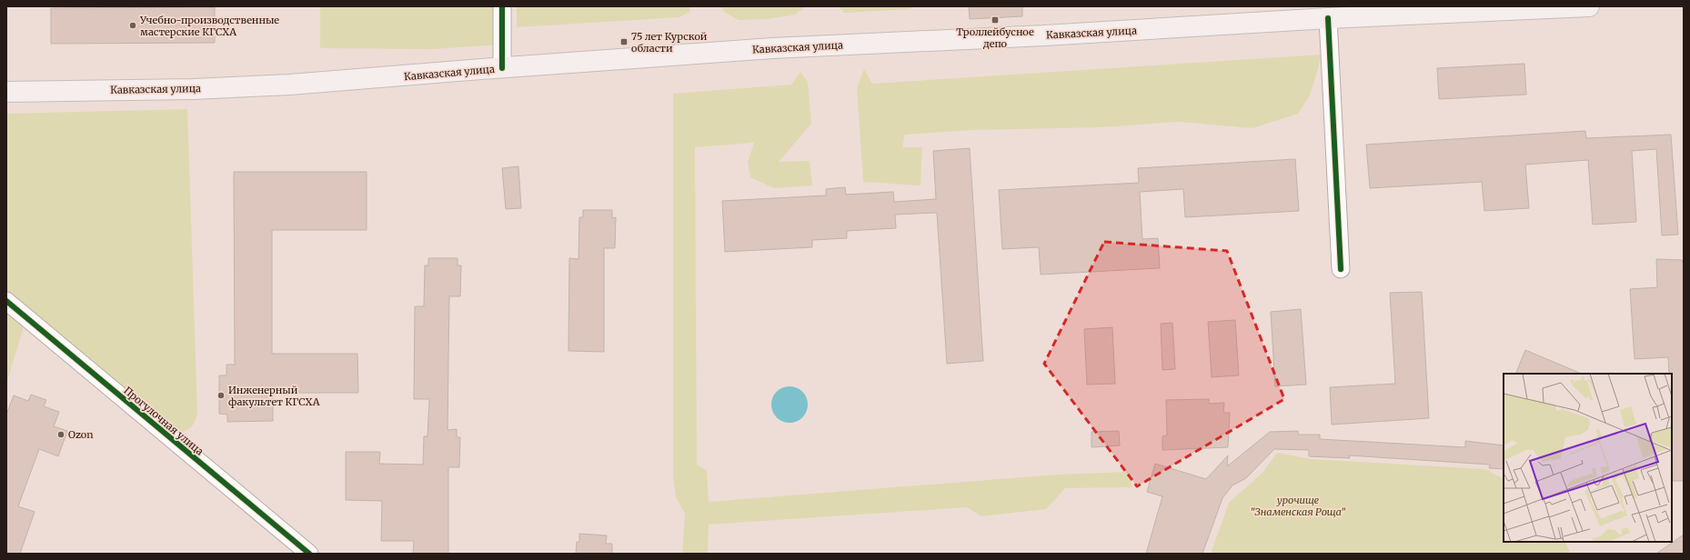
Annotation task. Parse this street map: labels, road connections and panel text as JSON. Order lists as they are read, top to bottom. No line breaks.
{"streets":{"main road":["Кавказская улица"],"street":["Прогулочная улица"]},"parks":["урочище \"Знаменская Роща\""],"places":{"transit":["Троллейбусное депо","75 лет Курской области"],"other":["Учебно-производственные мастерские КГСХА","Инженерный факультет КГСХА","Ozon"]}}
